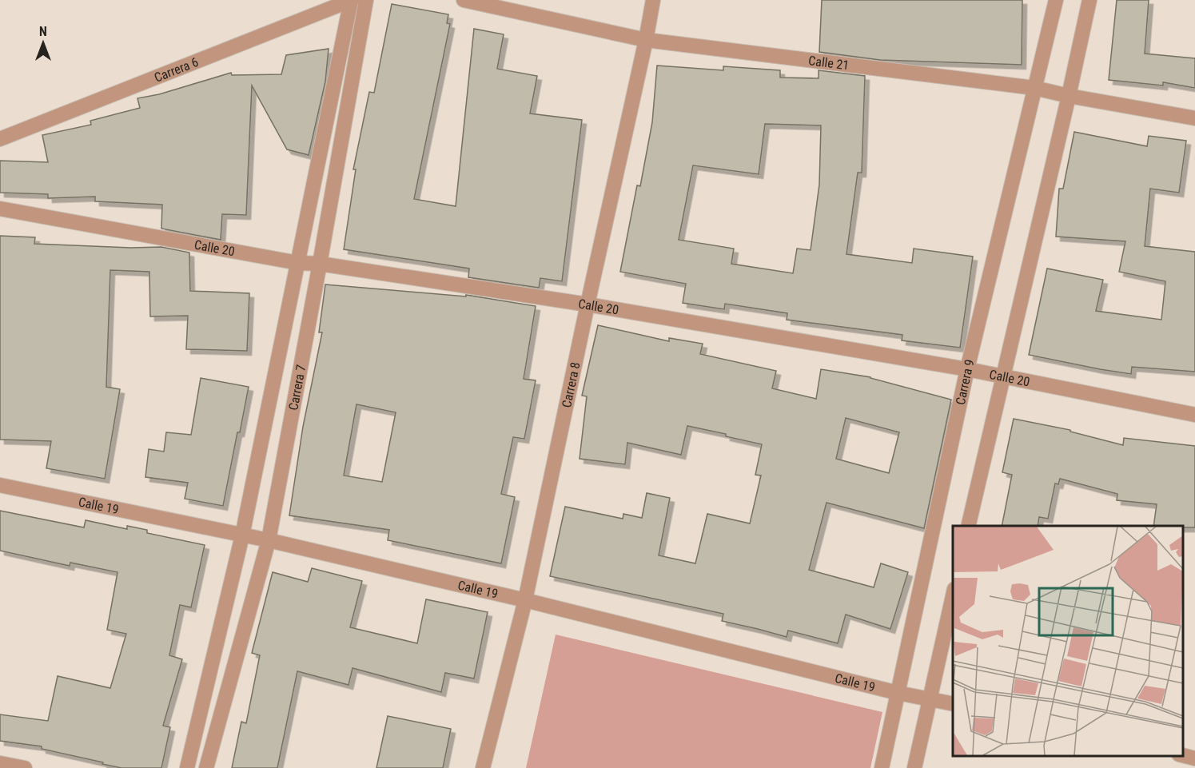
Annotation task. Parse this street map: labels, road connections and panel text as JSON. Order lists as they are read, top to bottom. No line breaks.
{"streets":{"street":["Calle 21","Carrera 6","Calle 20","Carrera 9","Carrera 8","Carrera 7","Calle 19"]},"crossings":[["Calle 21","Carrera 9"],["Calle 21","Carrera 8"],["Carrera 6","Carrera 7"],["Calle 20","Carrera 9"],["Calle 20","Carrera 8"],["Calle 20","Carrera 7"],["Carrera 9","Calle 19"],["Carrera 8","Calle 19"],["Carrera 7","Calle 19"]],"north":"top"}
